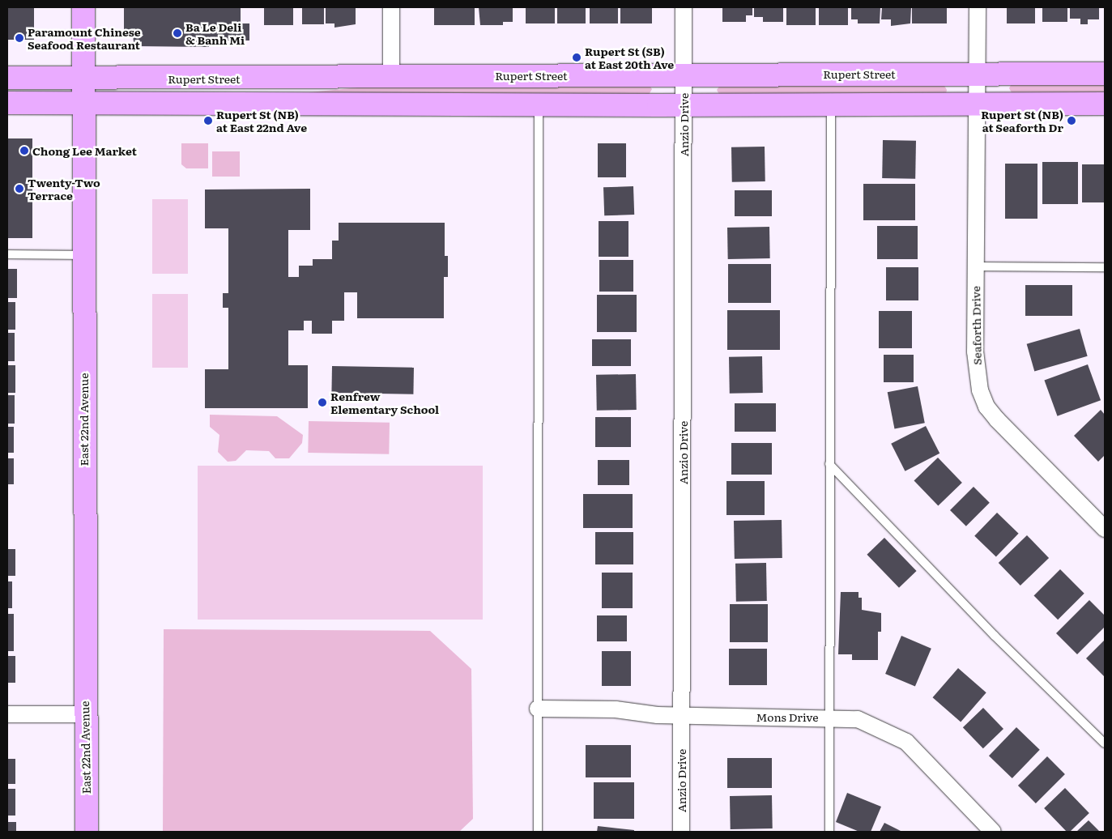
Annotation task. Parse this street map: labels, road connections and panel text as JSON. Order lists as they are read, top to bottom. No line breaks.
{"streets":{"street":["Rupert Street","Anzio Drive","Seaforth Drive","East 22nd Avenue","Mons Drive"]},"crossings":[["Rupert Street","Anzio Drive"],["Rupert Street","Seaforth Drive"],["Rupert Street","East 22nd Avenue"],["Anzio Drive","Mons Drive"]],"places":["Ba Le Deli & Banh Mi","Paramount Chinese Seafood Restaurant","Rupert St (SB) at East 20th Ave","Rupert St (NB) at East 22nd Ave","Rupert St (NB) at Seaforth Dr","Chong Lee Market","Twenty-Two Terrace","Renfrew Elementary School"]}
